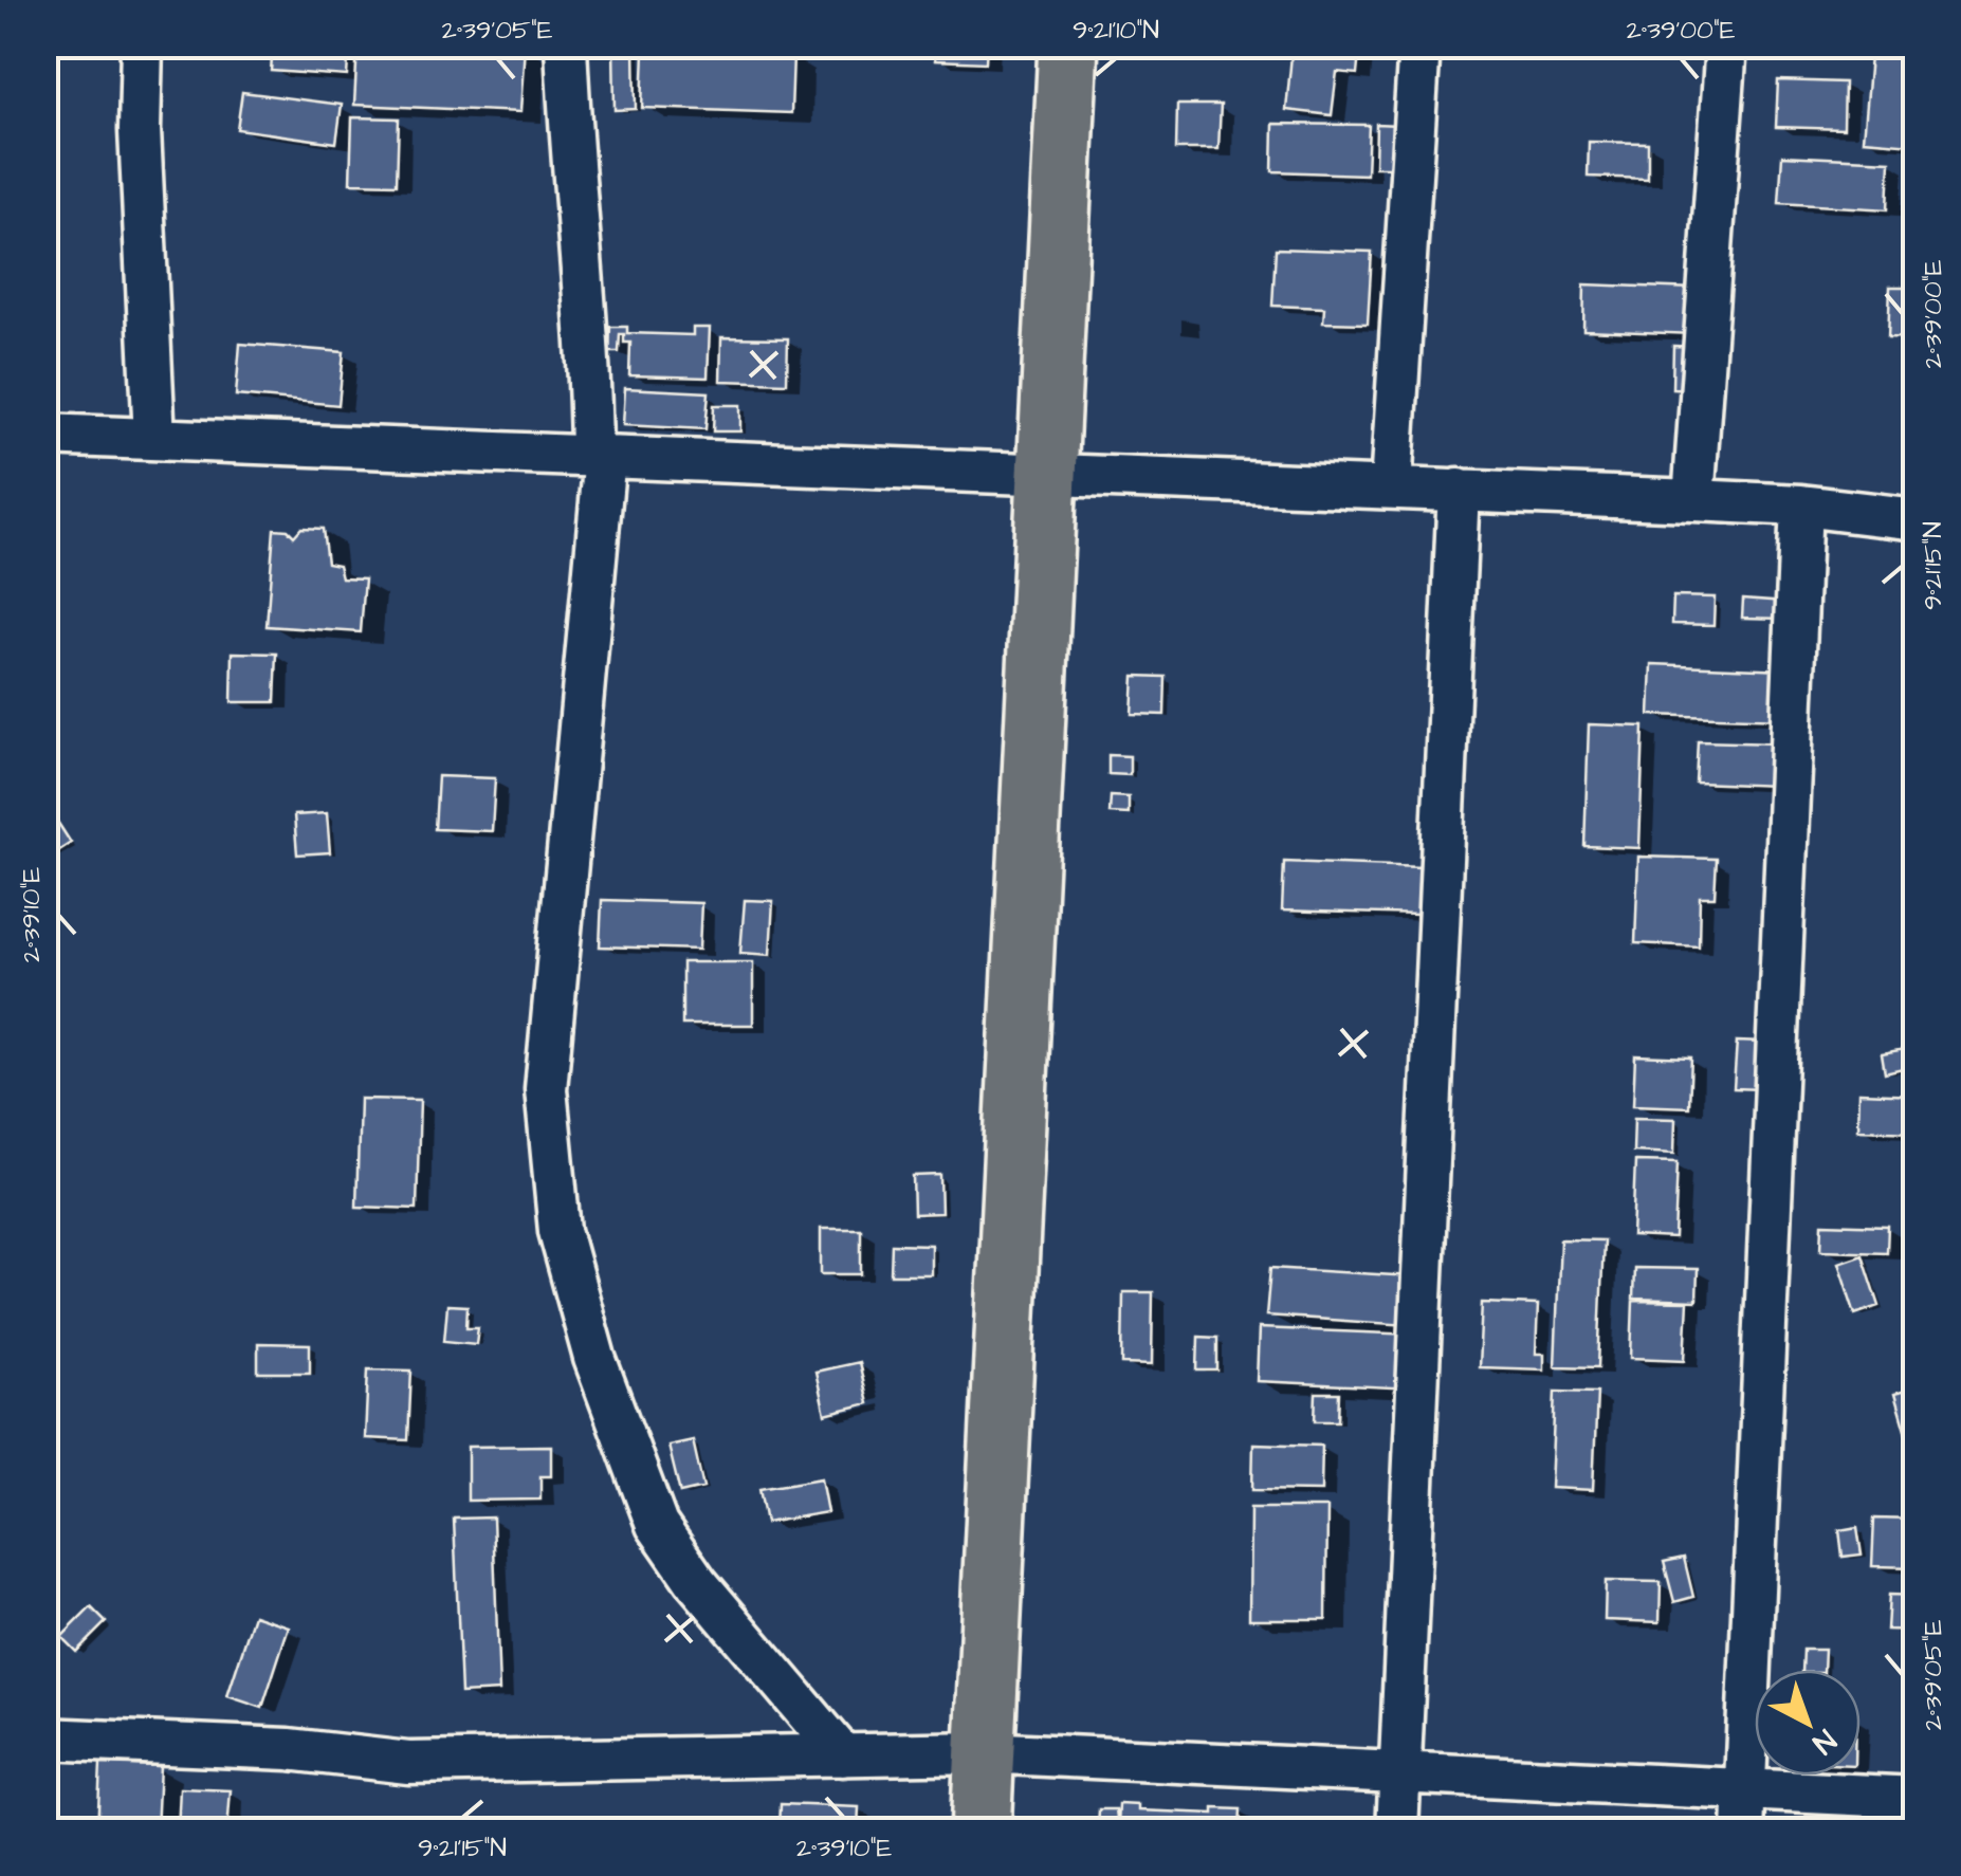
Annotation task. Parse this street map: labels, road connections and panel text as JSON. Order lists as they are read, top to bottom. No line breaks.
{"north":"bottom right","coordinates":["2°39'05\"E","9°21'10\"N","2°39'00\"E","9°21'15\"N","2°39'10\"E"]}
